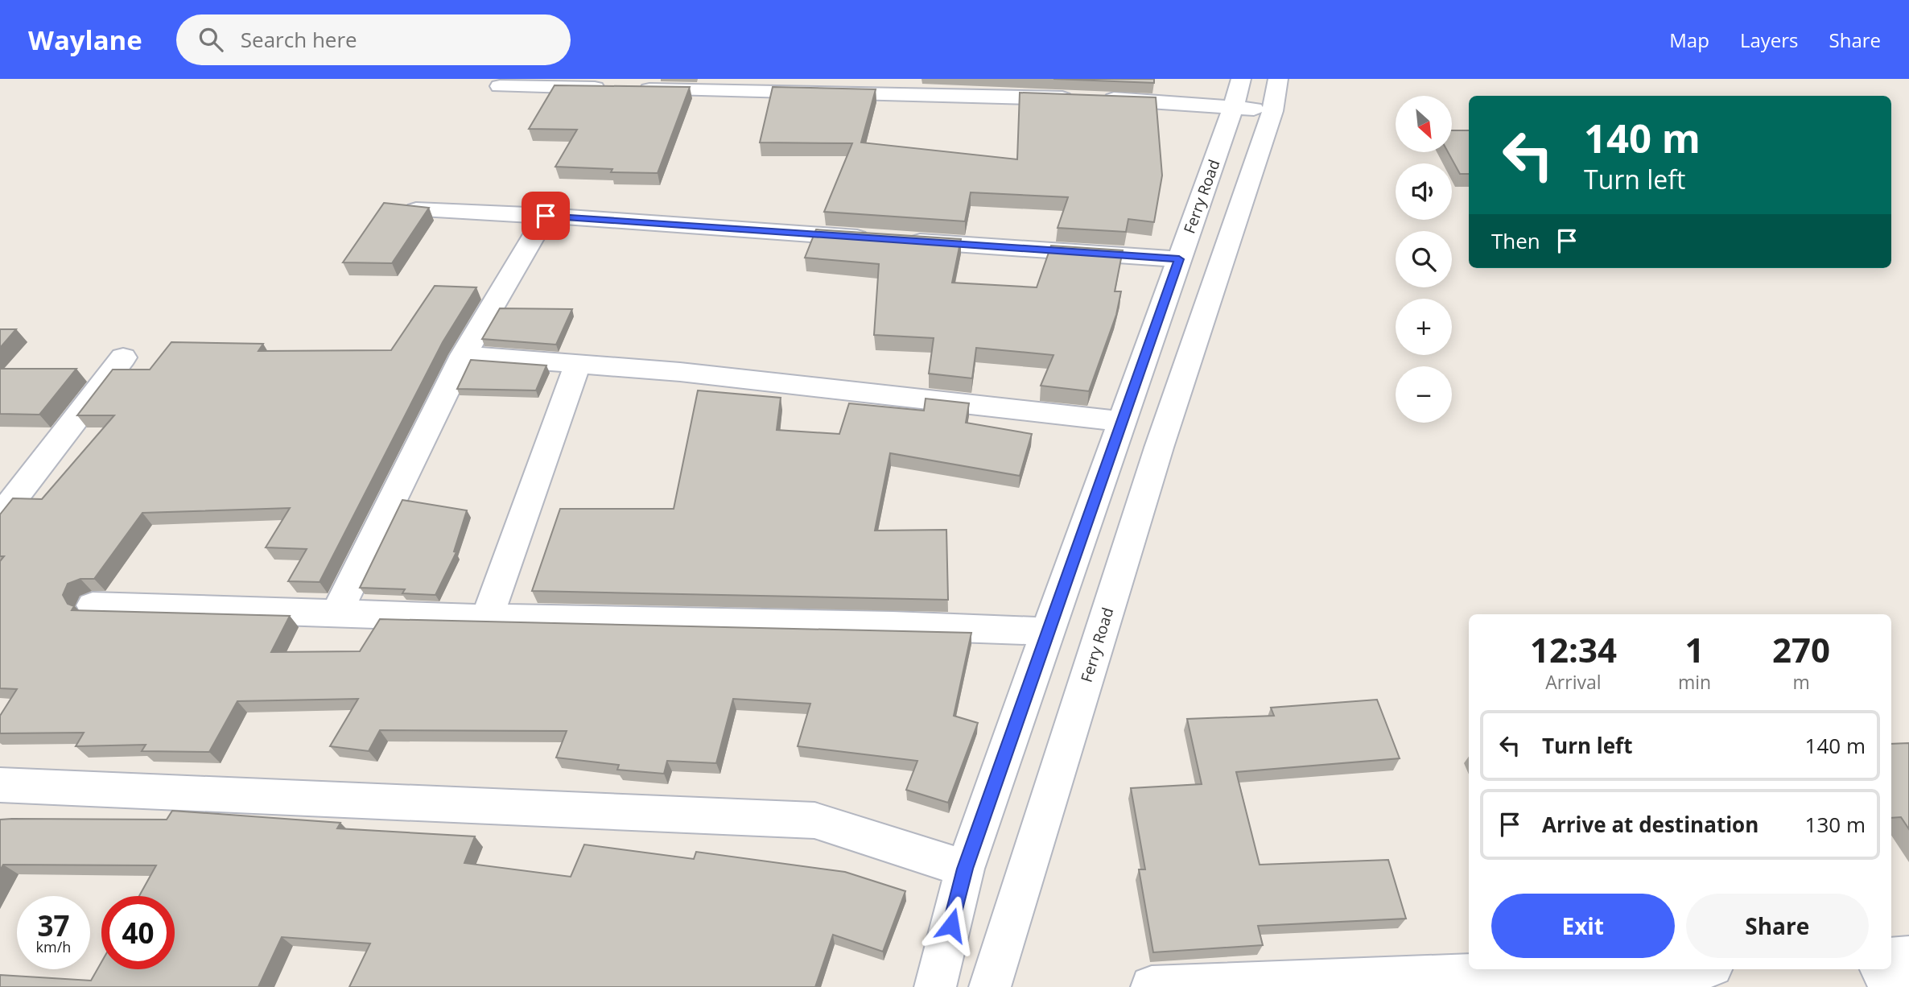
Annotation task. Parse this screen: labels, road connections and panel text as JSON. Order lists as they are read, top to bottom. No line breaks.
{"streets":{"street":["Ferry Road"]},"north":"bottom right","page":{"header":"Waylane","search":"Search here","nav":["Map","Layers","Share"],"map_buttons":["+","−"],"turn":["140 m","Turn left"],"then":"Then","eta":["12:34","Arrival","1","min","270","m"],"list":[{"name":"Turn left","value":"140 m"},{"name":"Arrive at destination","value":"130 m"}],"buttons":["Exit","Share"],"speed":"37 km/h","limit":"40"}}
